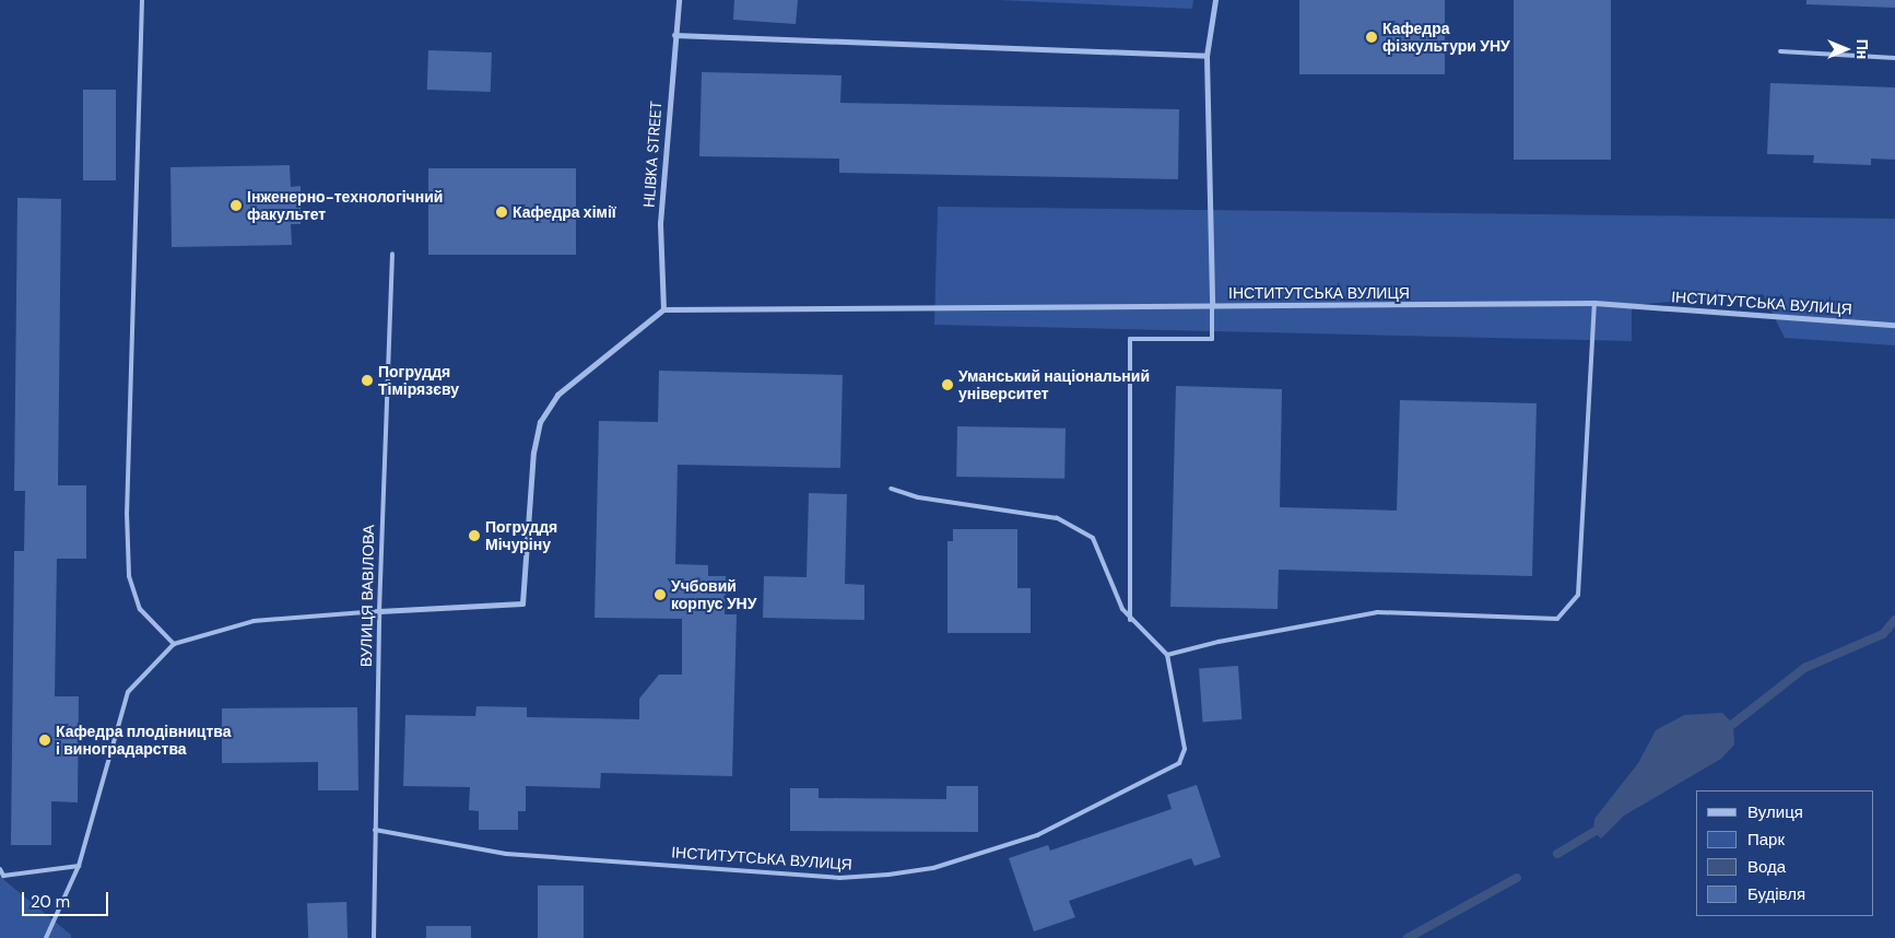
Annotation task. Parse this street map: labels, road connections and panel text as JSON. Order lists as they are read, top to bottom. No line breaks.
{"streets":{"street":["HLIBKA STREET","ІНСТИТУТСЬКА ВУЛИЦЯ"],"lane":["ВУЛИЦЯ ВАВІЛОВА"]},"crossings":[["ІНСТИТУТСЬКА ВУЛИЦЯ","ВУЛИЦЯ ВАВІЛОВА"]],"places":["Кафедра фізкультури УНУ","Інженерно-технологічний факультет","Кафедра хімії","Погруддя Тімірязєву","Уманський національний університет","Погруддя Мічуріну","Учбовий корпус УНУ","Кафедра плодівництва і виноградарства"],"legend":["Вулиця","Парк","Вода","Будівля"],"scale_bar":"20 m","north":"right"}
